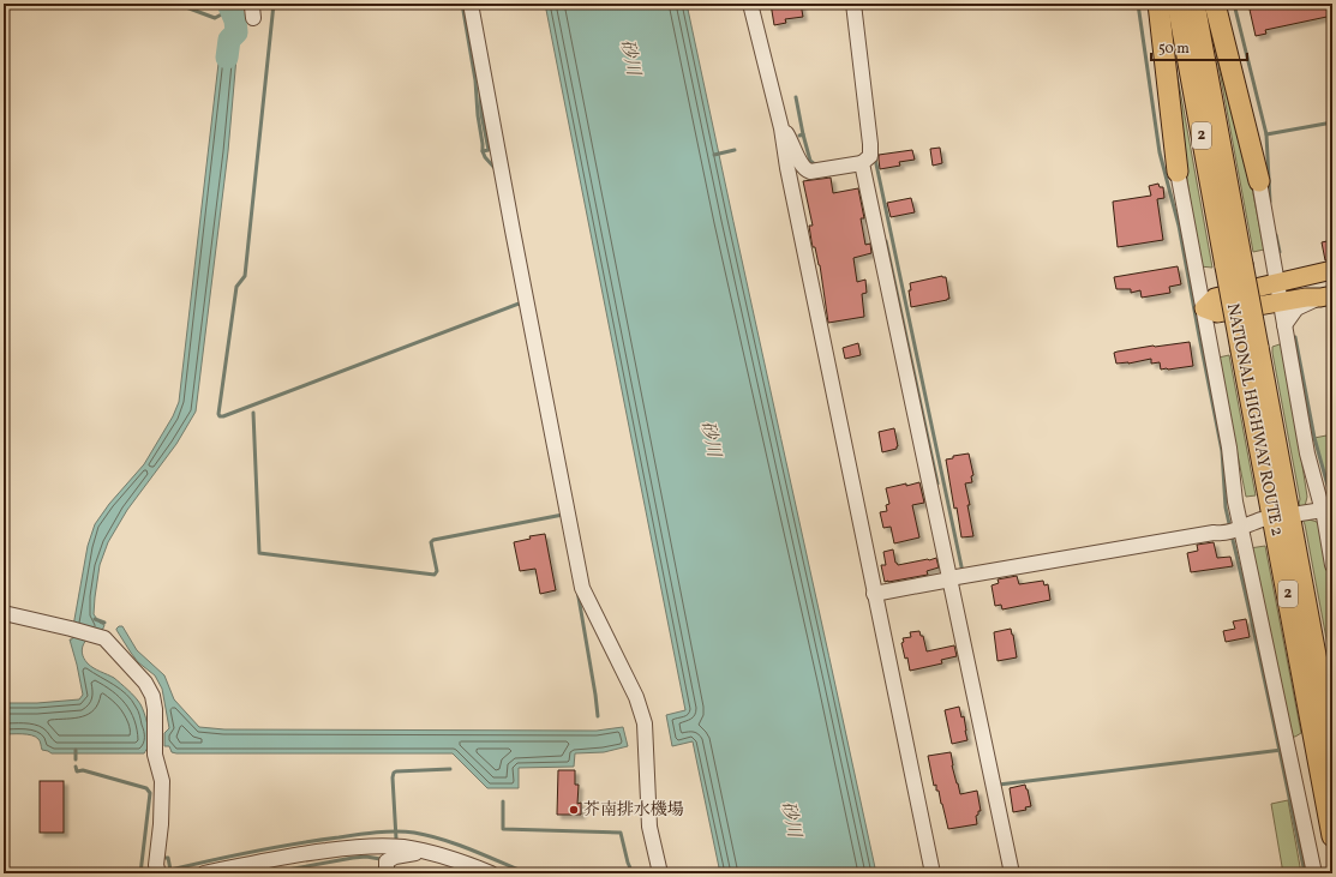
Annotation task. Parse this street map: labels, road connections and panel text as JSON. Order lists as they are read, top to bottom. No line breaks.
{"streets":{"highway":["2","NATIONAL HIGHWAY ROUTE 2"]},"water":["砂川"],"places":["芥南排水機場"],"scale_bar":"50 m"}
